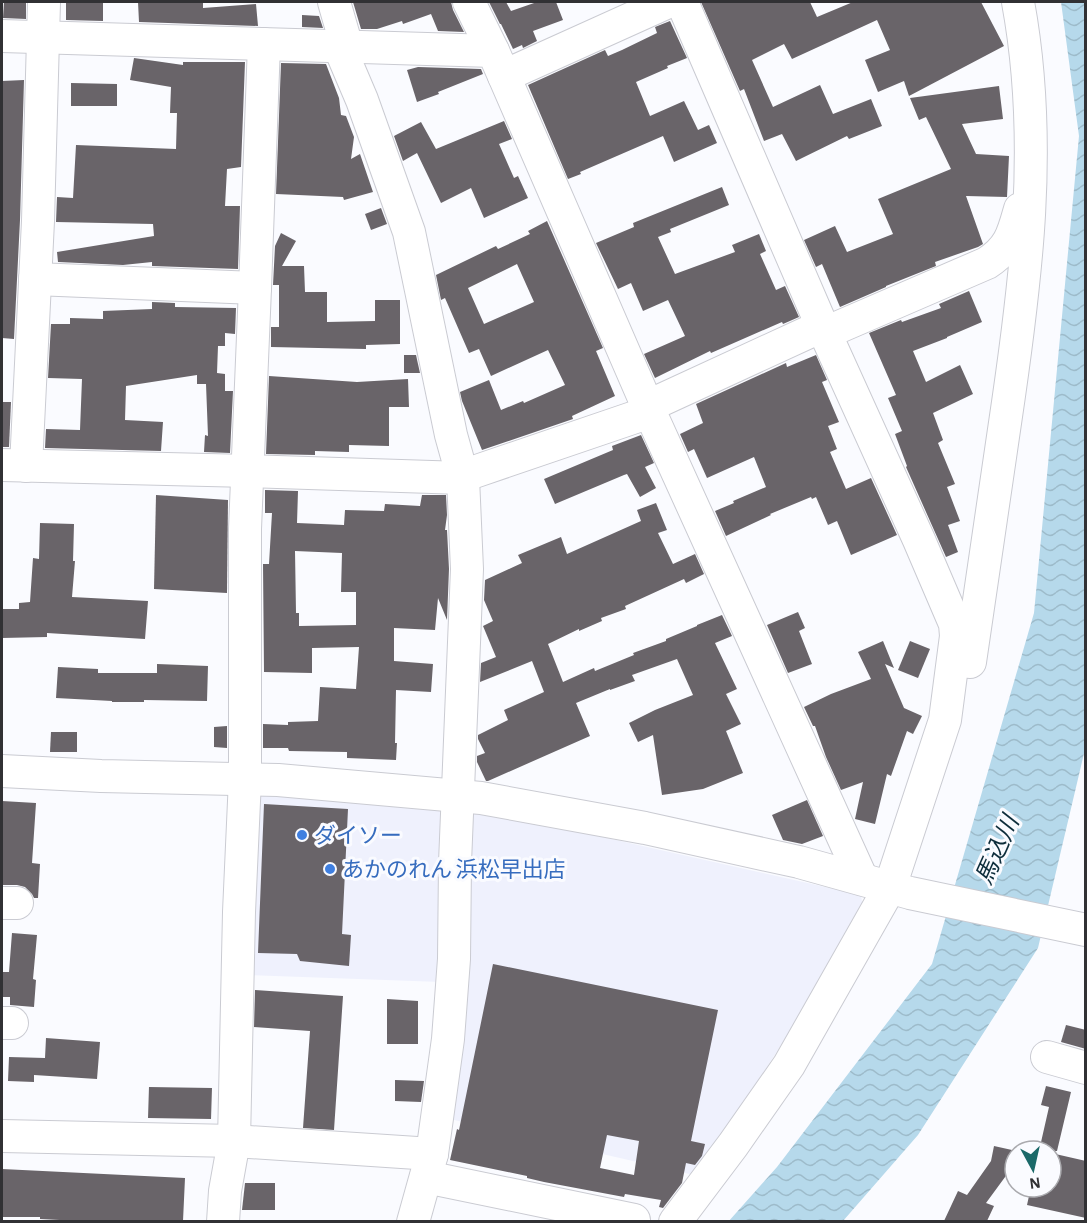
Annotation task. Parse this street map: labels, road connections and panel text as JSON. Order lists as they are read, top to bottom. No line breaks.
{"water":["馬込川"],"places":["ダイソー","あかのれん 浜松早出店"],"north":"bottom"}
